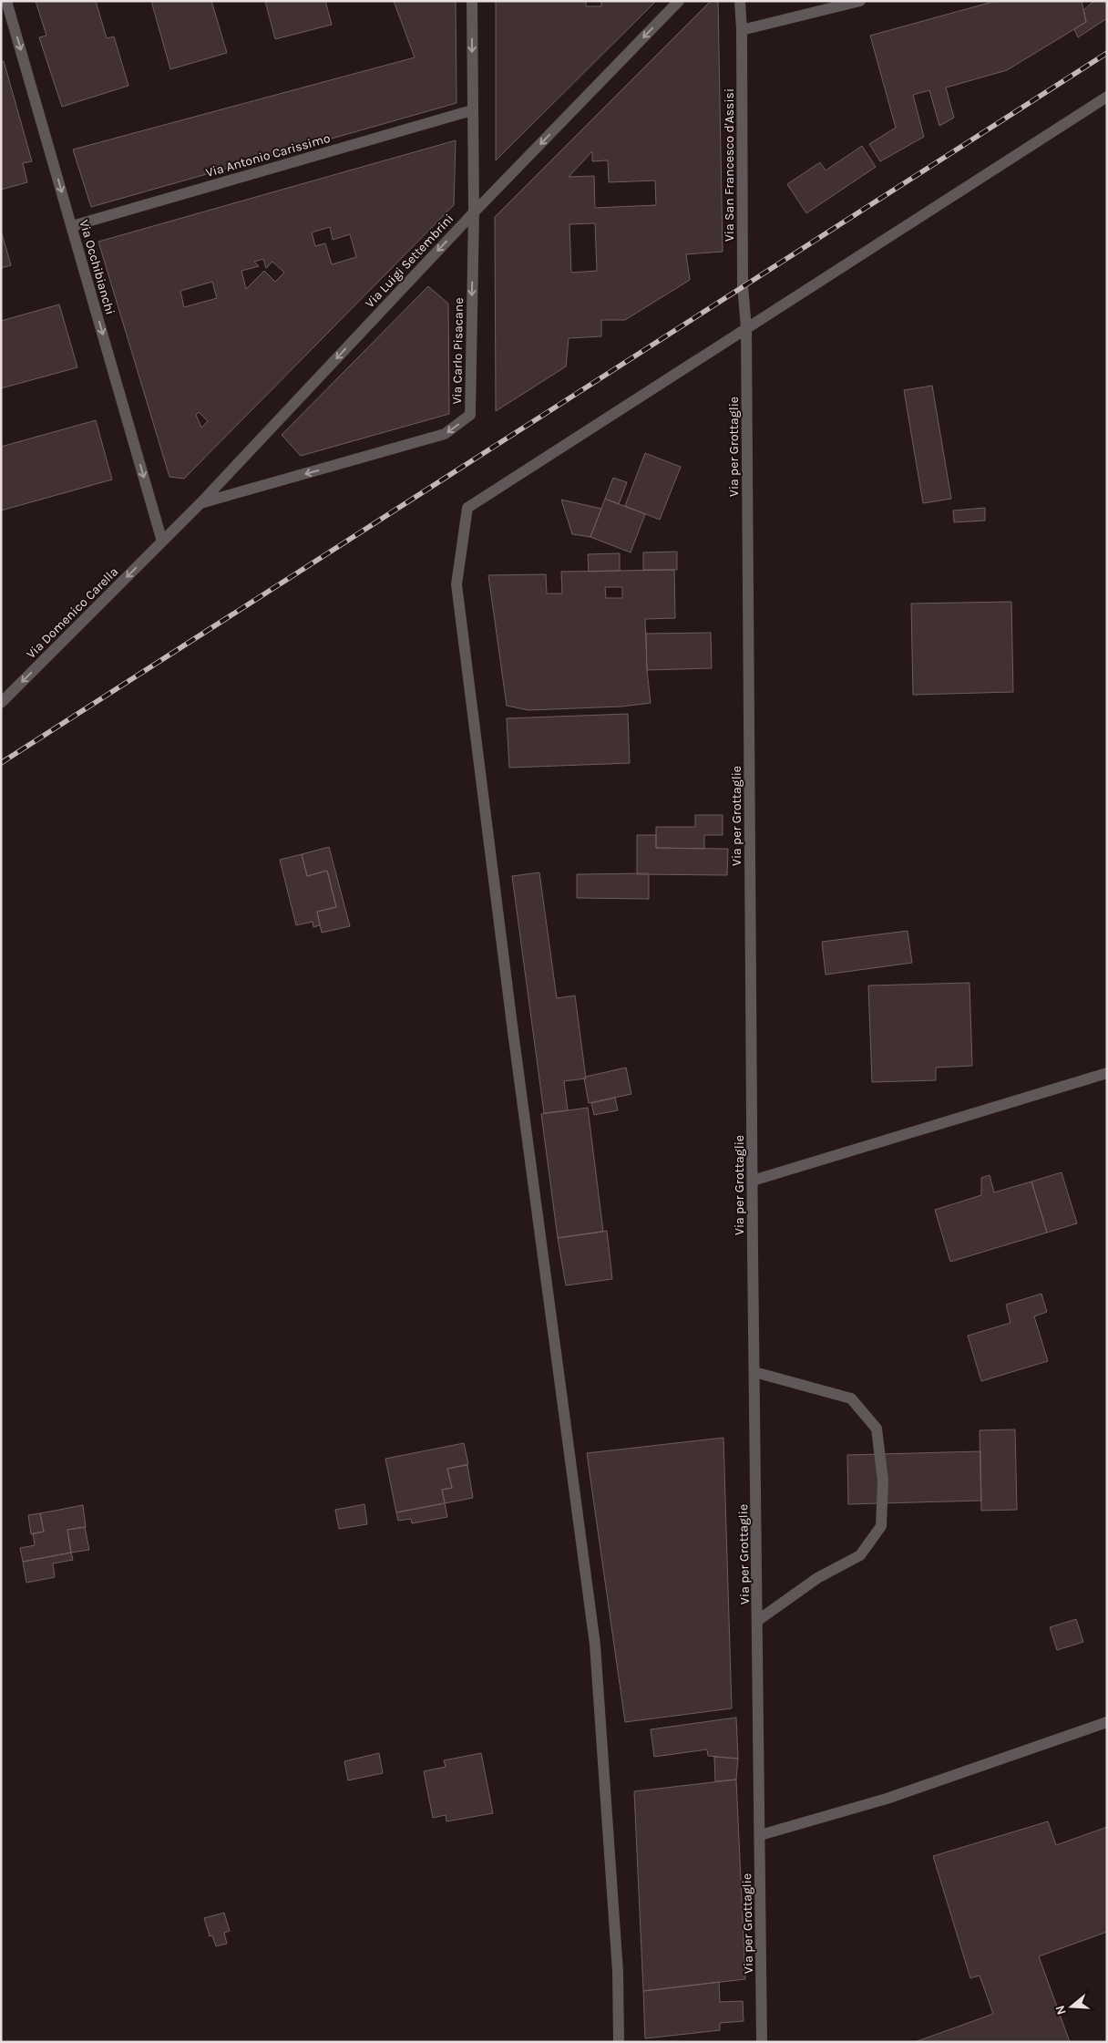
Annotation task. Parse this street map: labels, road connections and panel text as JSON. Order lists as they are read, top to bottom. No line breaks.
{"streets":{"street":["Via Antonio Carissimo","Via San Francesco d'Assisi","Via Luigi Settembrini","Via Occhibianchi","Via Carlo Pisacane","Via per Grottaglie","Via Domenico Carella"]},"crossings":[["Via Antonio Carissimo","Via Occhibianchi"],["Via Antonio Carissimo","Via Carlo Pisacane"],["Via San Francesco d'Assisi","Via per Grottaglie"],["Via Luigi Settembrini","Via Occhibianchi"],["Via Luigi Settembrini","Via Carlo Pisacane"],["Via Luigi Settembrini","Via Domenico Carella"],["Via Occhibianchi","Via Domenico Carella"]],"one_way":["Via Luigi Settembrini","Via Occhibianchi","Via Carlo Pisacane","Via Domenico Carella"],"north":"left"}
